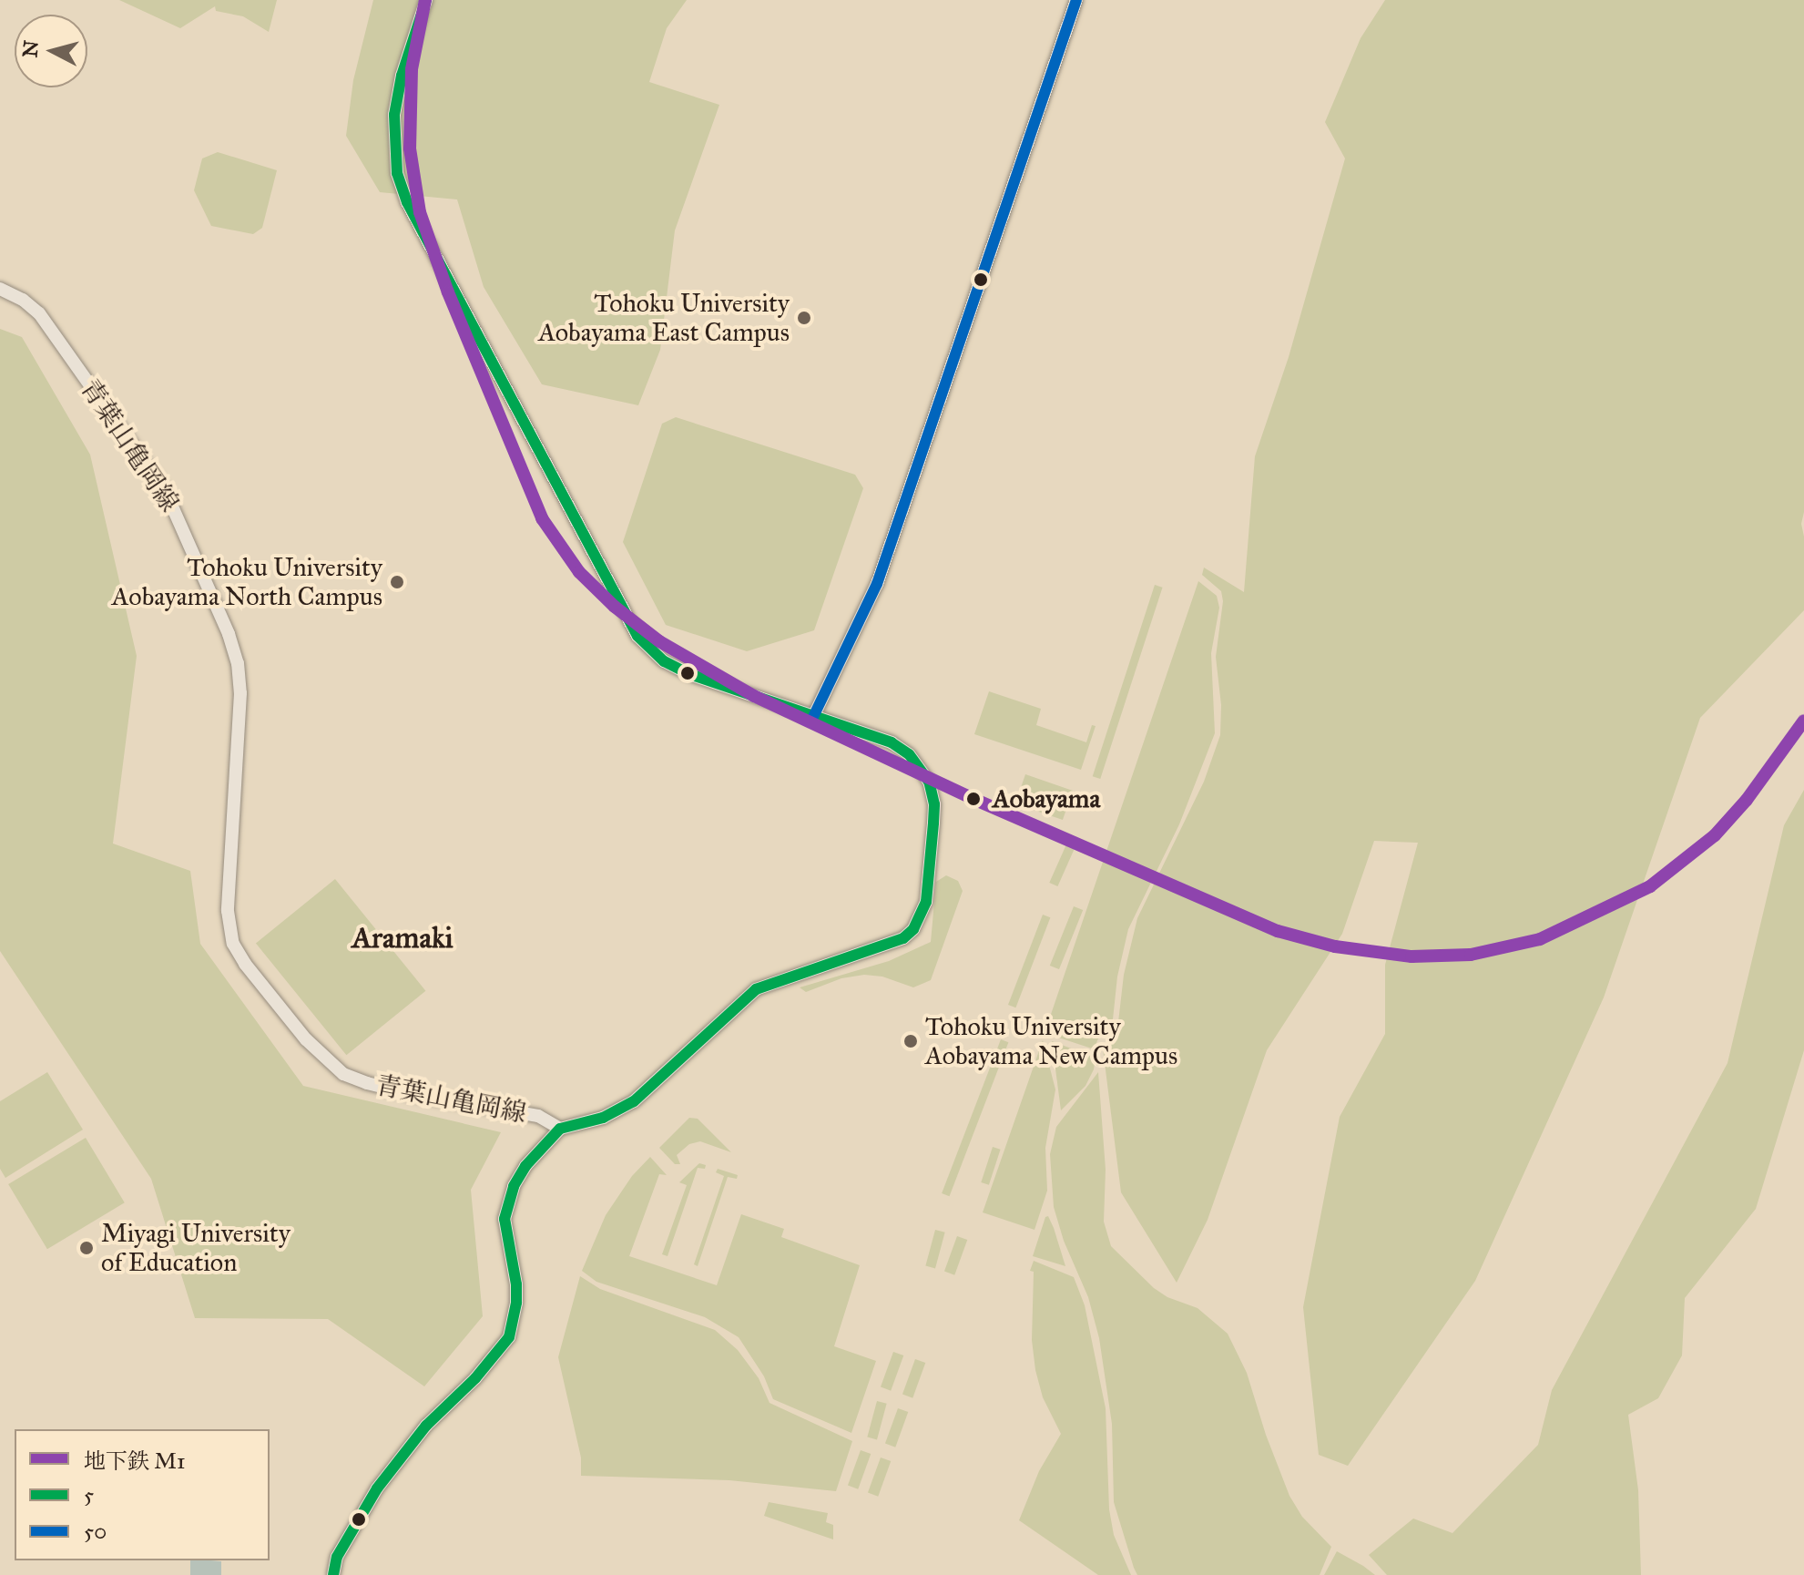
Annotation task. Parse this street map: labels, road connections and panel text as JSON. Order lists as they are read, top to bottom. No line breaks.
{"streets":{"street":["青葉山亀岡線"]},"districts":["Aramaki"],"places":["Tohoku University Aobayama East Campus","Tohoku University Aobayama North Campus","Aobayama","Tohoku University Aobayama New Campus","Miyagi University of Education"],"lines":["metro line M1","transit line 5","transit line 50"],"legend":["地下鉄 M1","5","50"],"north":"left"}
